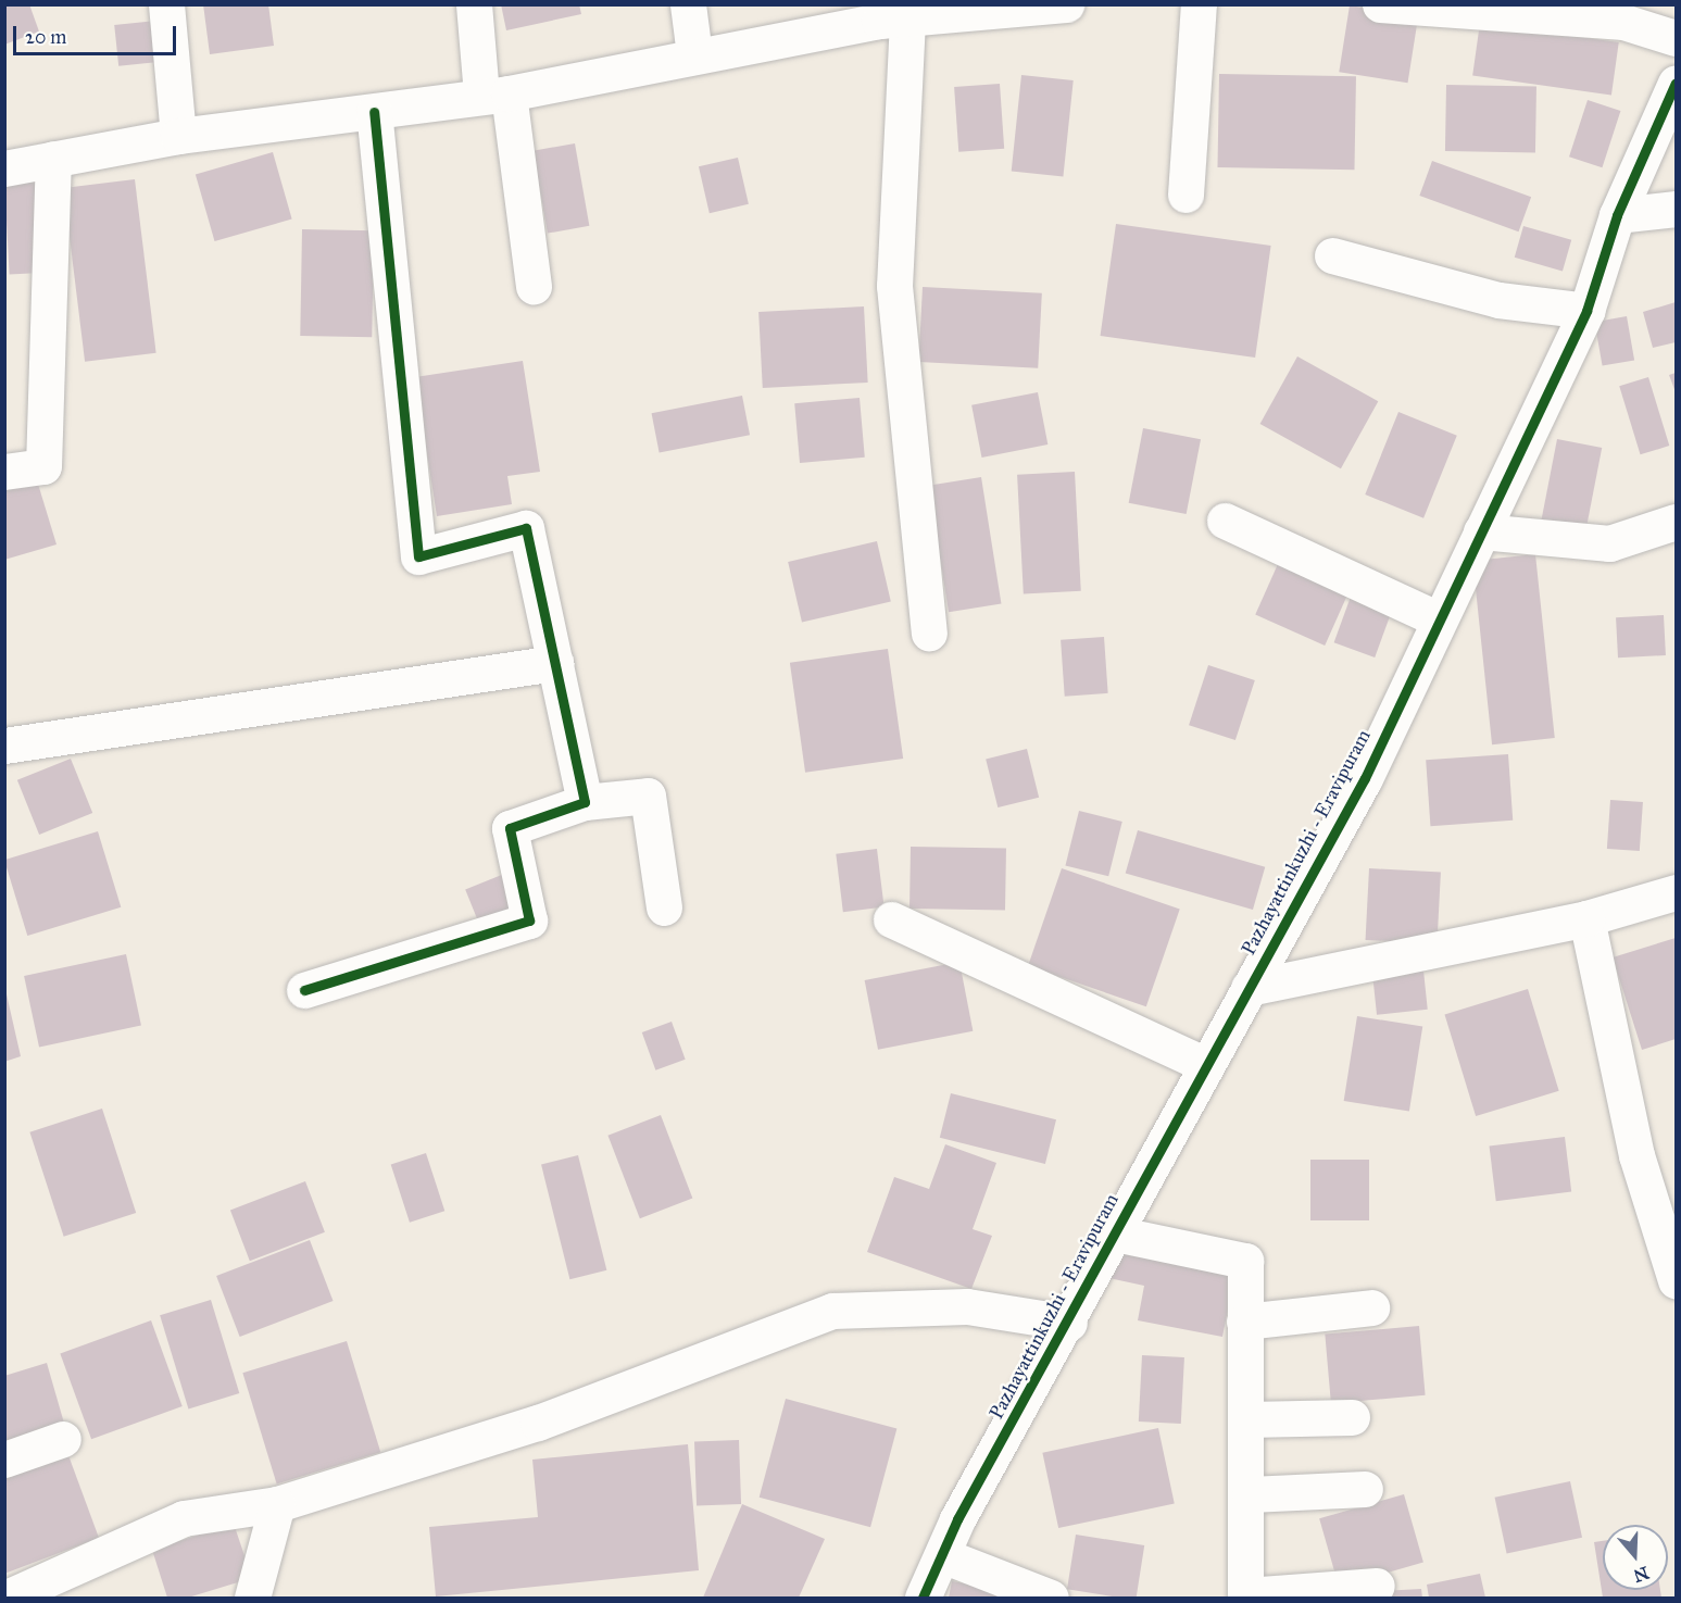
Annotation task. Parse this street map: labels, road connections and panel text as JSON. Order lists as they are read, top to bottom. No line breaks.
{"streets":{"street":["Pazhayattinkuzhi - Eravipuram"]},"scale_bar":"20 m","north":"bottom"}
